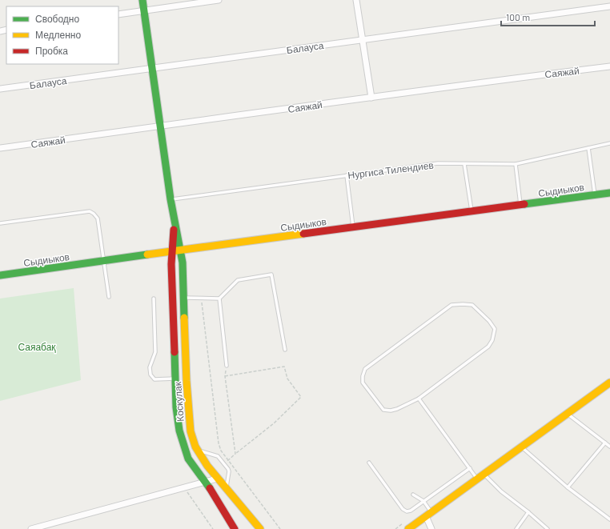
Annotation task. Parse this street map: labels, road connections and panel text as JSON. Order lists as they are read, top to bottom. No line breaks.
{"streets":{"street":["Балауса","Саяжай","Сыдиыков","Коскулак"],"lane":["Нургиса Тилендиев"]},"crossings":[["Сыдиыков","Коскулак"]],"parks":["Саяабақ"],"legend":["Свободно","Медленно","Пробка"],"scale_bar":"100 m"}
